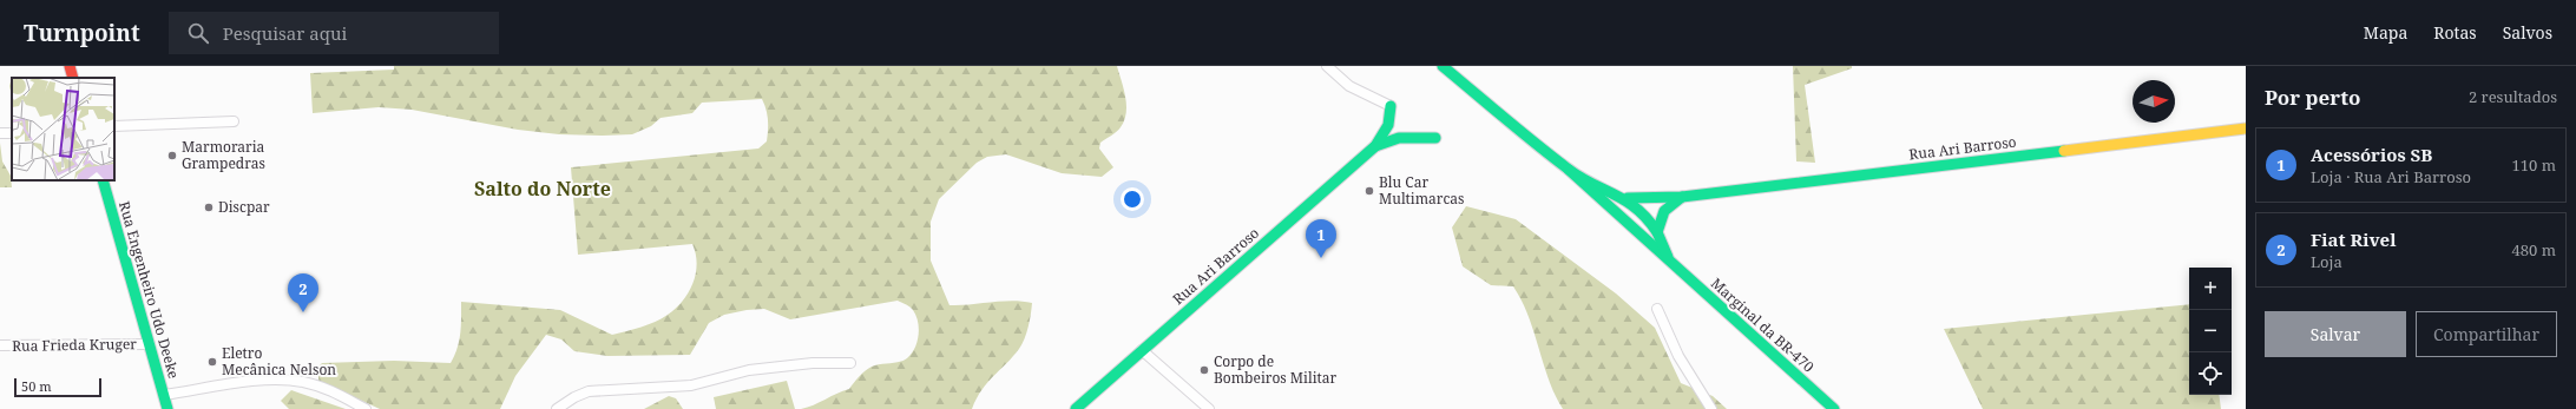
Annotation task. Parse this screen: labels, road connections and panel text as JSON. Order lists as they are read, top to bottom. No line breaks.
{"streets":{"main road":["Rua Ari Barroso","Rua Engenheiro Udo Deeke","Marginal da BR-470"],"street":["Rua Frieda Kruger"]},"crossings":[["Rua Ari Barroso","Marginal da BR-470"],["Rua Engenheiro Udo Deeke","Rua Frieda Kruger"]],"districts":["Salto do Norte"],"places":["Marmoraria Grampedras","Blu Car Multimarcas","Discpar","Eletro Mecânica Nelson","Corpo de Bombeiros Militar"],"scale_bar":"50 m","north":"right","page":{"header":"Turnpoint","search":"Pesquisar aqui","nav":["Mapa","Rotas","Salvos"],"heading":["Por perto","2 resultados"],"list":[{"mark":"1","name":"Acessórios SB","note":"Loja · Rua Ari Barroso","value":"110 m"},{"mark":"2","name":"Fiat Rivel","note":"Loja","value":"480 m"}],"pins":["1","2"],"map_buttons":["+","−"],"buttons":["Salvar","Compartilhar"],"scale":"50 m"}}
